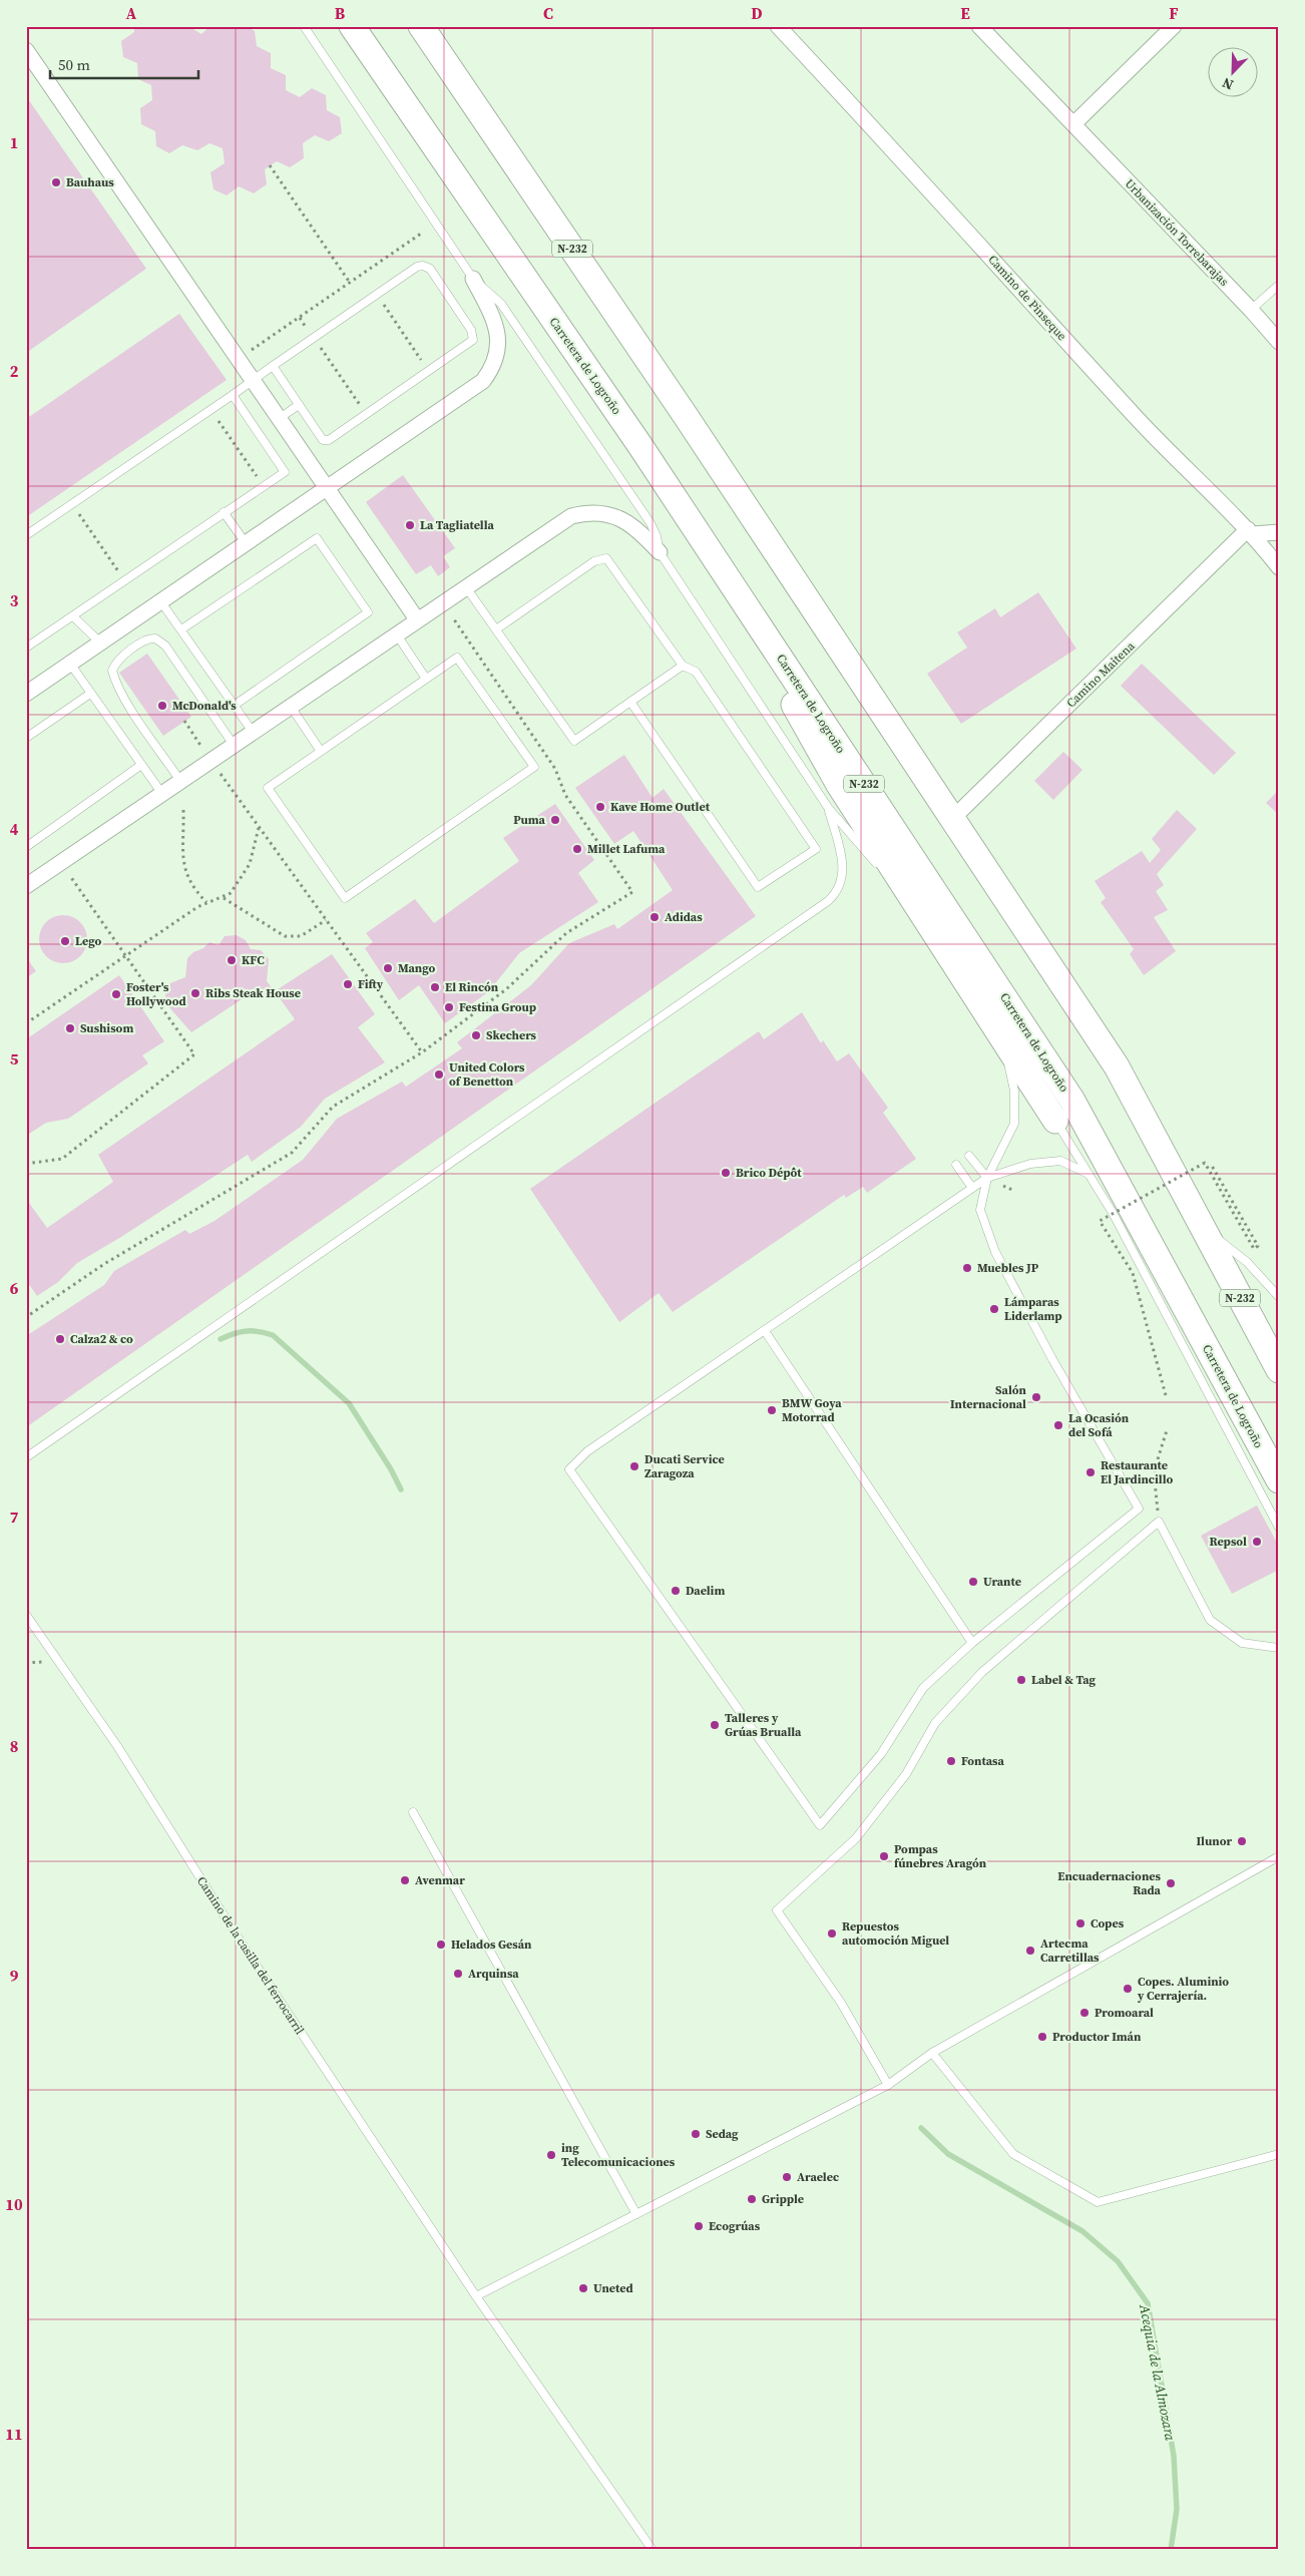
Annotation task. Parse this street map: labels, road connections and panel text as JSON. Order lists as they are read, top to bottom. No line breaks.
{"streets":{"highway":["N-232","Carretera de Logroño"],"street":["Urbanización Torrebarajas","Camino de Pinseque","Camino Maitena"],"lane":["Camino de la casilla del ferrocarril"]},"crossings":[["N-232","Camino Maitena"],["Camino de Pinseque","Camino Maitena"]],"water":["Acequia de la Almozara"],"places":["Bauhaus","La Tagliatella","McDonald's","Kave Home Outlet","Puma","Millet Lafuma","Adidas","Lego","KFC","Mango","Fifty","El Rincón","Ribs Steak House","Foster's Hollywood","Festina Group","Sushisom","Skechers","United Colors of Benetton","Brico Dépôt","Muebles JP","Lámparas Liderlamp","Calza2 & co","Salón Internacional","BMW Goya Motorrad","La Ocasión del Sofá","Ducati Service Zaragoza","Restaurante El Jardincillo","Repsol","Urante","Daelim","Label & Tag","Talleres y Grúas Brualla","Fontasa","Ilunor","Pompas fúnebres Aragón","Avenmar","Encuadernaciones Rada","Copes","Repuestos automoción Miguel","Helados Gesán","Artecma Carretillas","Arquinsa","Copes. Aluminio y Cerrajería.","Promoaral","Productor Imán","Sedag","ing Telecomunicaciones","Araelec","Gripple","Ecogrúas","Uneted"],"scale_bar":"50 m","north":"bottom left","grid":{"columns":["A","B","C","D","E","F"],"rows":["1","2","3","4","5","6","7","8","9","10","11"]}}
